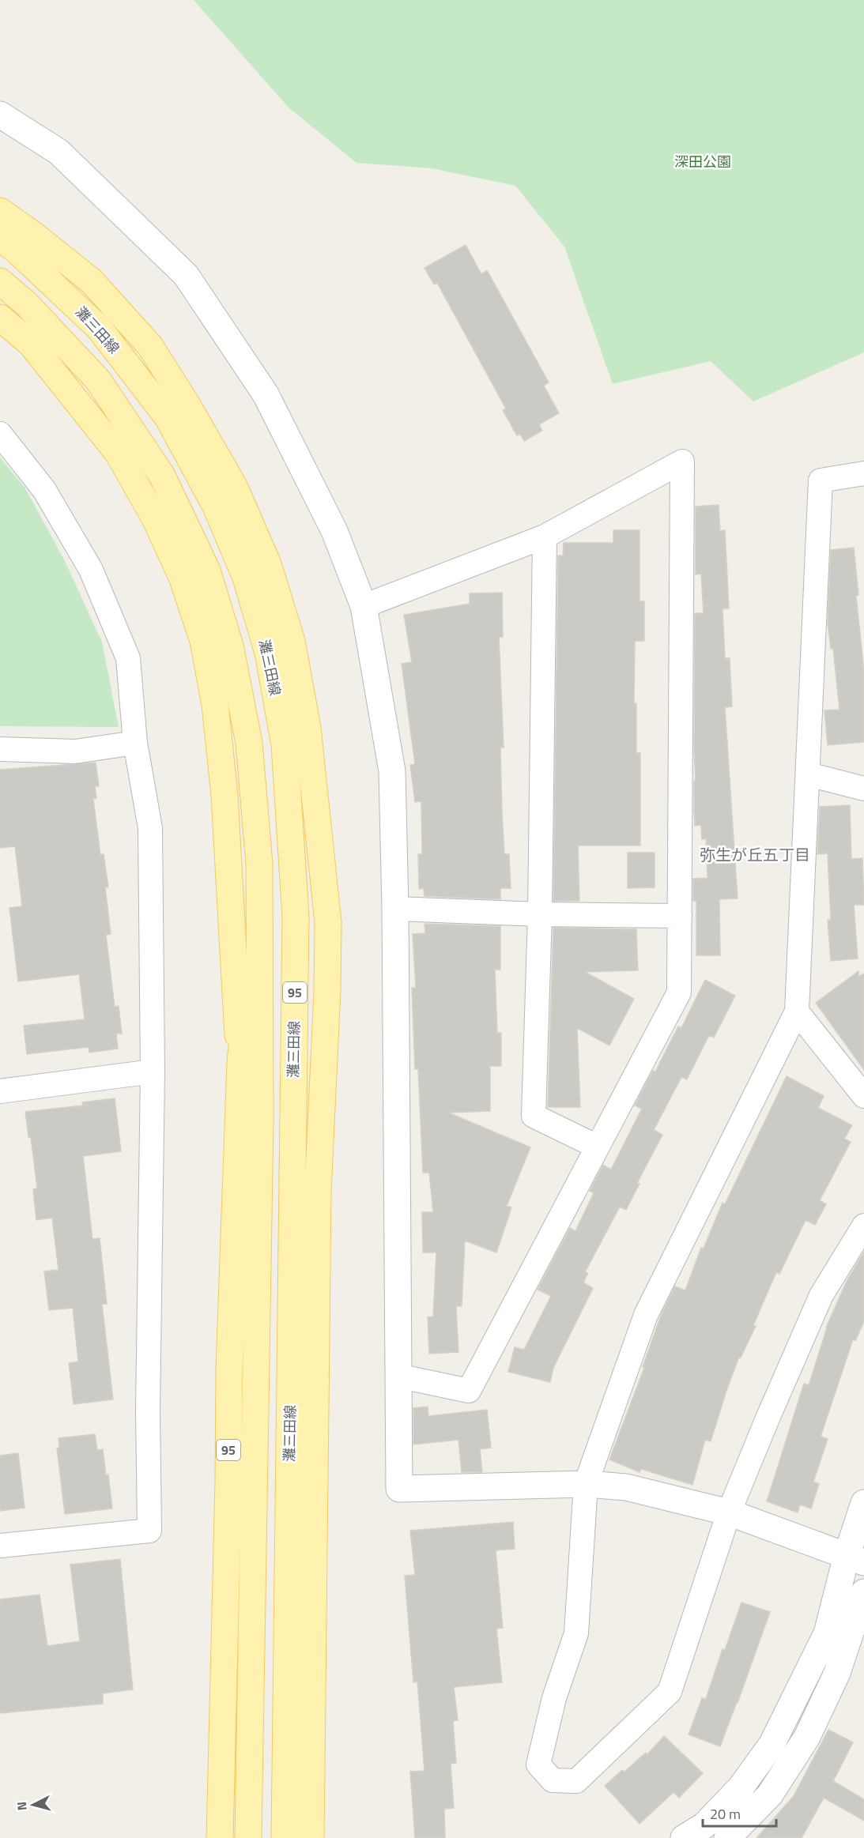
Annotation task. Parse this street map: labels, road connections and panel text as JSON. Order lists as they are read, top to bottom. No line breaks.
{"streets":{"main road":["灘三田線","95"]},"crossings":[["灘三田線","95"]],"districts":["弥生が丘五丁目"],"parks":["深田公園"],"scale_bar":"20 m","north":"left"}
